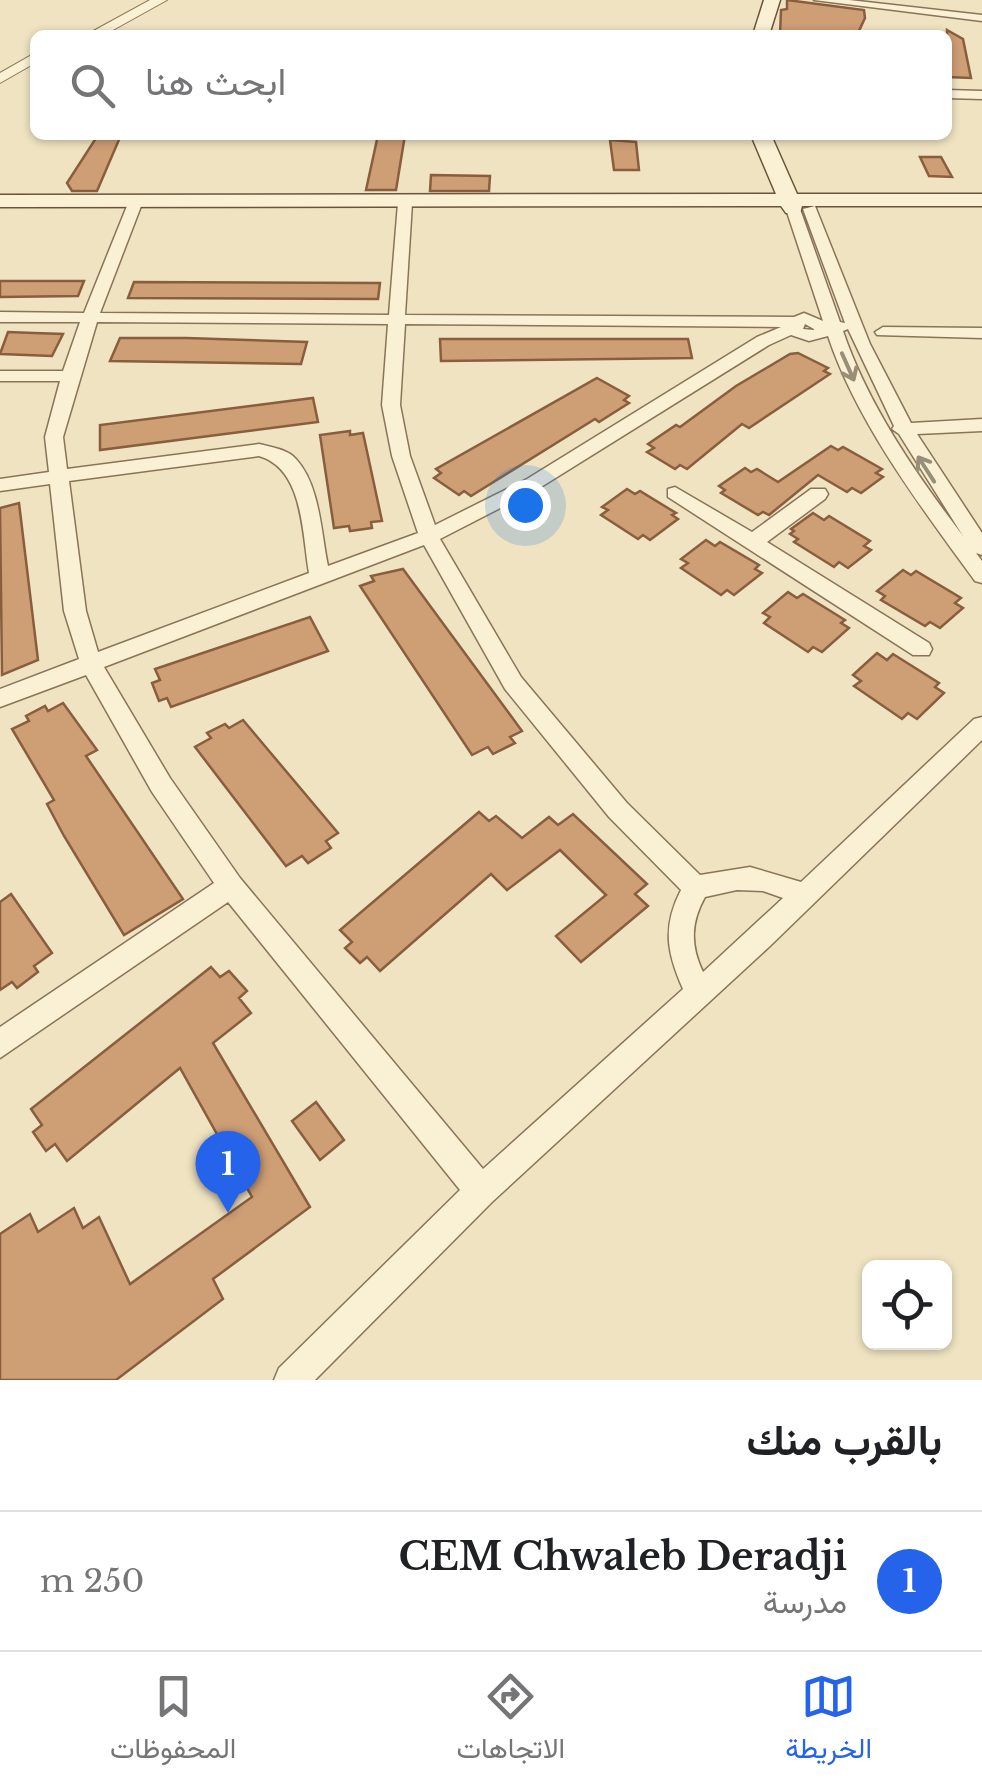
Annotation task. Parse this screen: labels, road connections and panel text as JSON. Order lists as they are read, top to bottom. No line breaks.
{"page":{"search":"ابحث هنا","pins":"1","heading":"بالقرب منك","list":[{"mark":"1","name":"CEM Chwaleb Deradji","note":"مدرسة","value":"250 m"}],"nav":["الخريطة","الاتجاهات","المحفوظات"]}}
